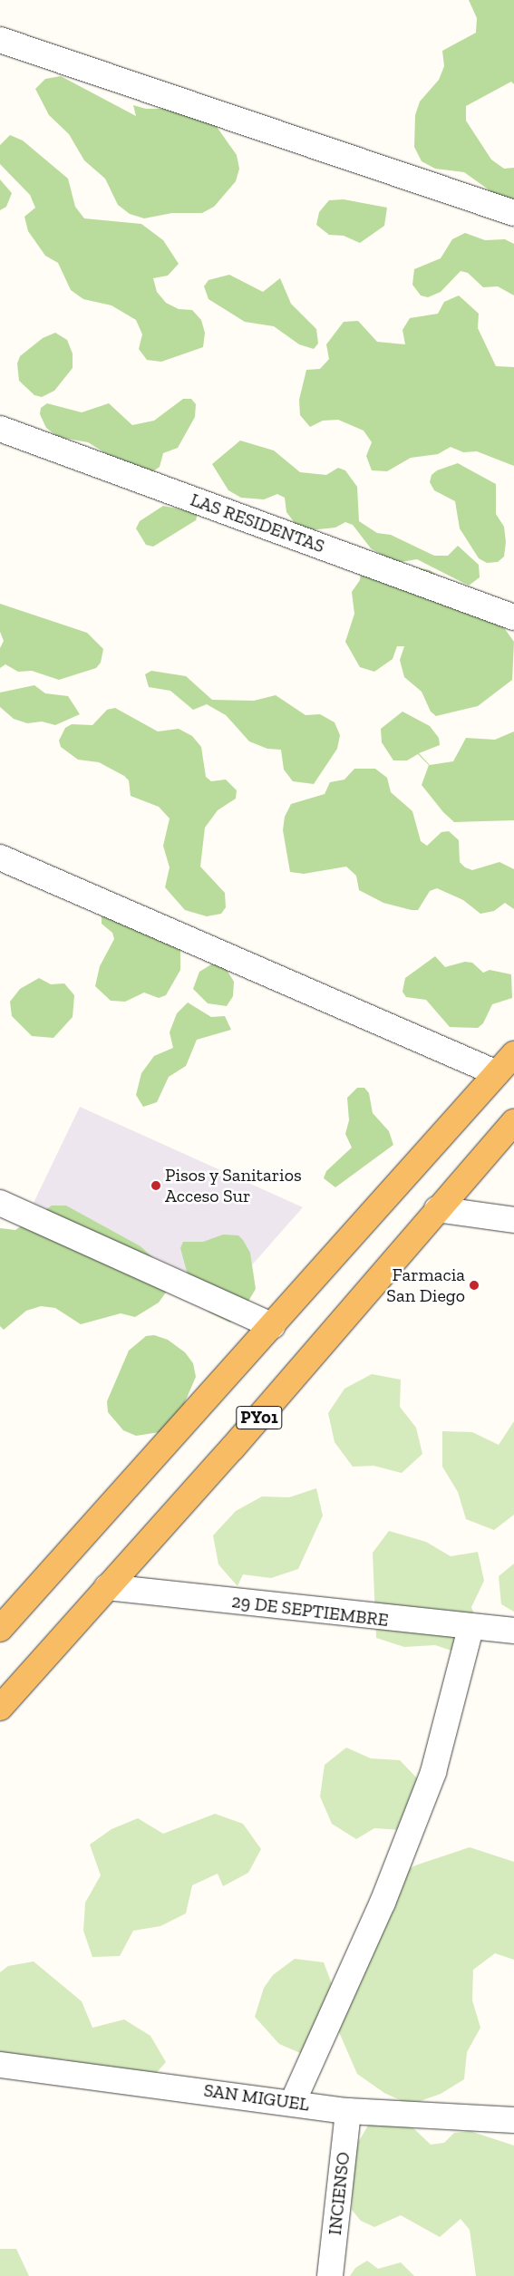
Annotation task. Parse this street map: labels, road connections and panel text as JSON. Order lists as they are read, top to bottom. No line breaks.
{"streets":{"highway":["PY01"],"street":["LAS RESIDENTAS","29 DE SEPTIEMBRE","SAN MIGUEL","INCIENSO"]},"crossings":[["PY01","29 DE SEPTIEMBRE"],["SAN MIGUEL","INCIENSO"]],"places":["Pisos y Sanitarios Acceso Sur","Farmacia San Diego"]}
